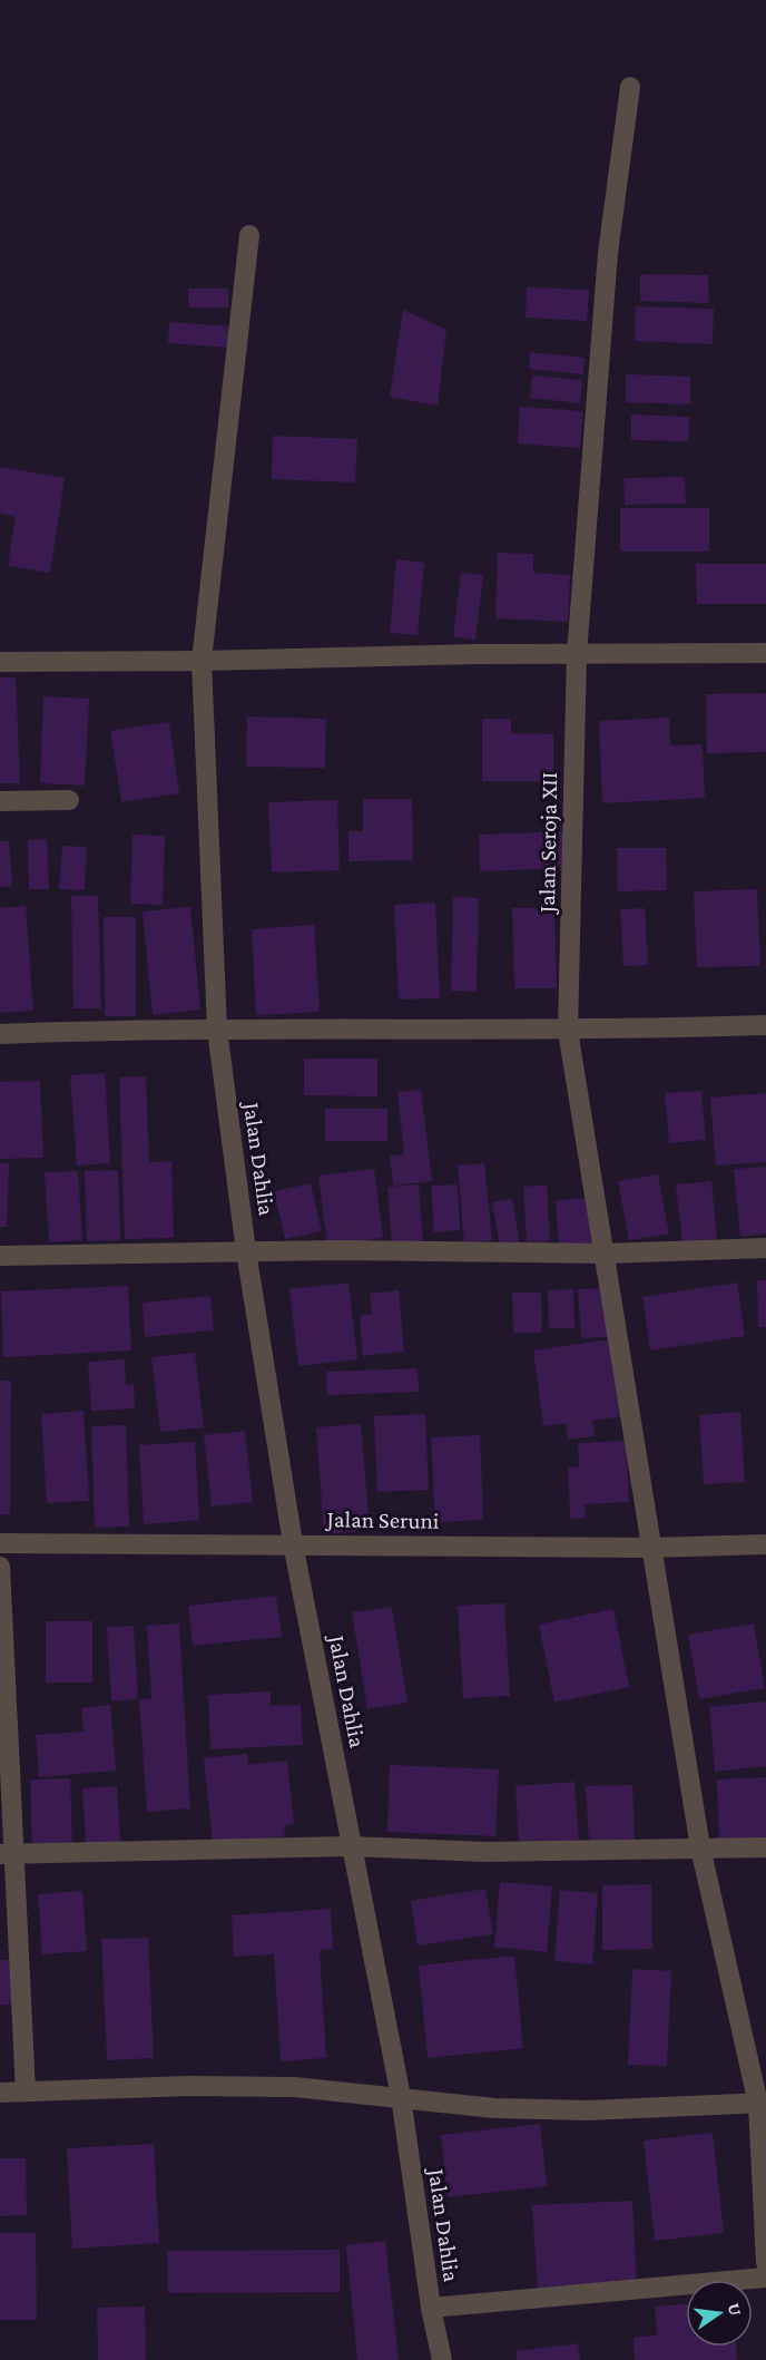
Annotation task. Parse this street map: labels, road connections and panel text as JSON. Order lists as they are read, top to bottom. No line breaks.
{"streets":{"street":["Jalan Seroja XII","Jalan Dahlia","Jalan Seruni"]},"crossings":[["Jalan Seroja XII","Jalan Seruni"],["Jalan Dahlia","Jalan Seruni"]],"north":"right"}
